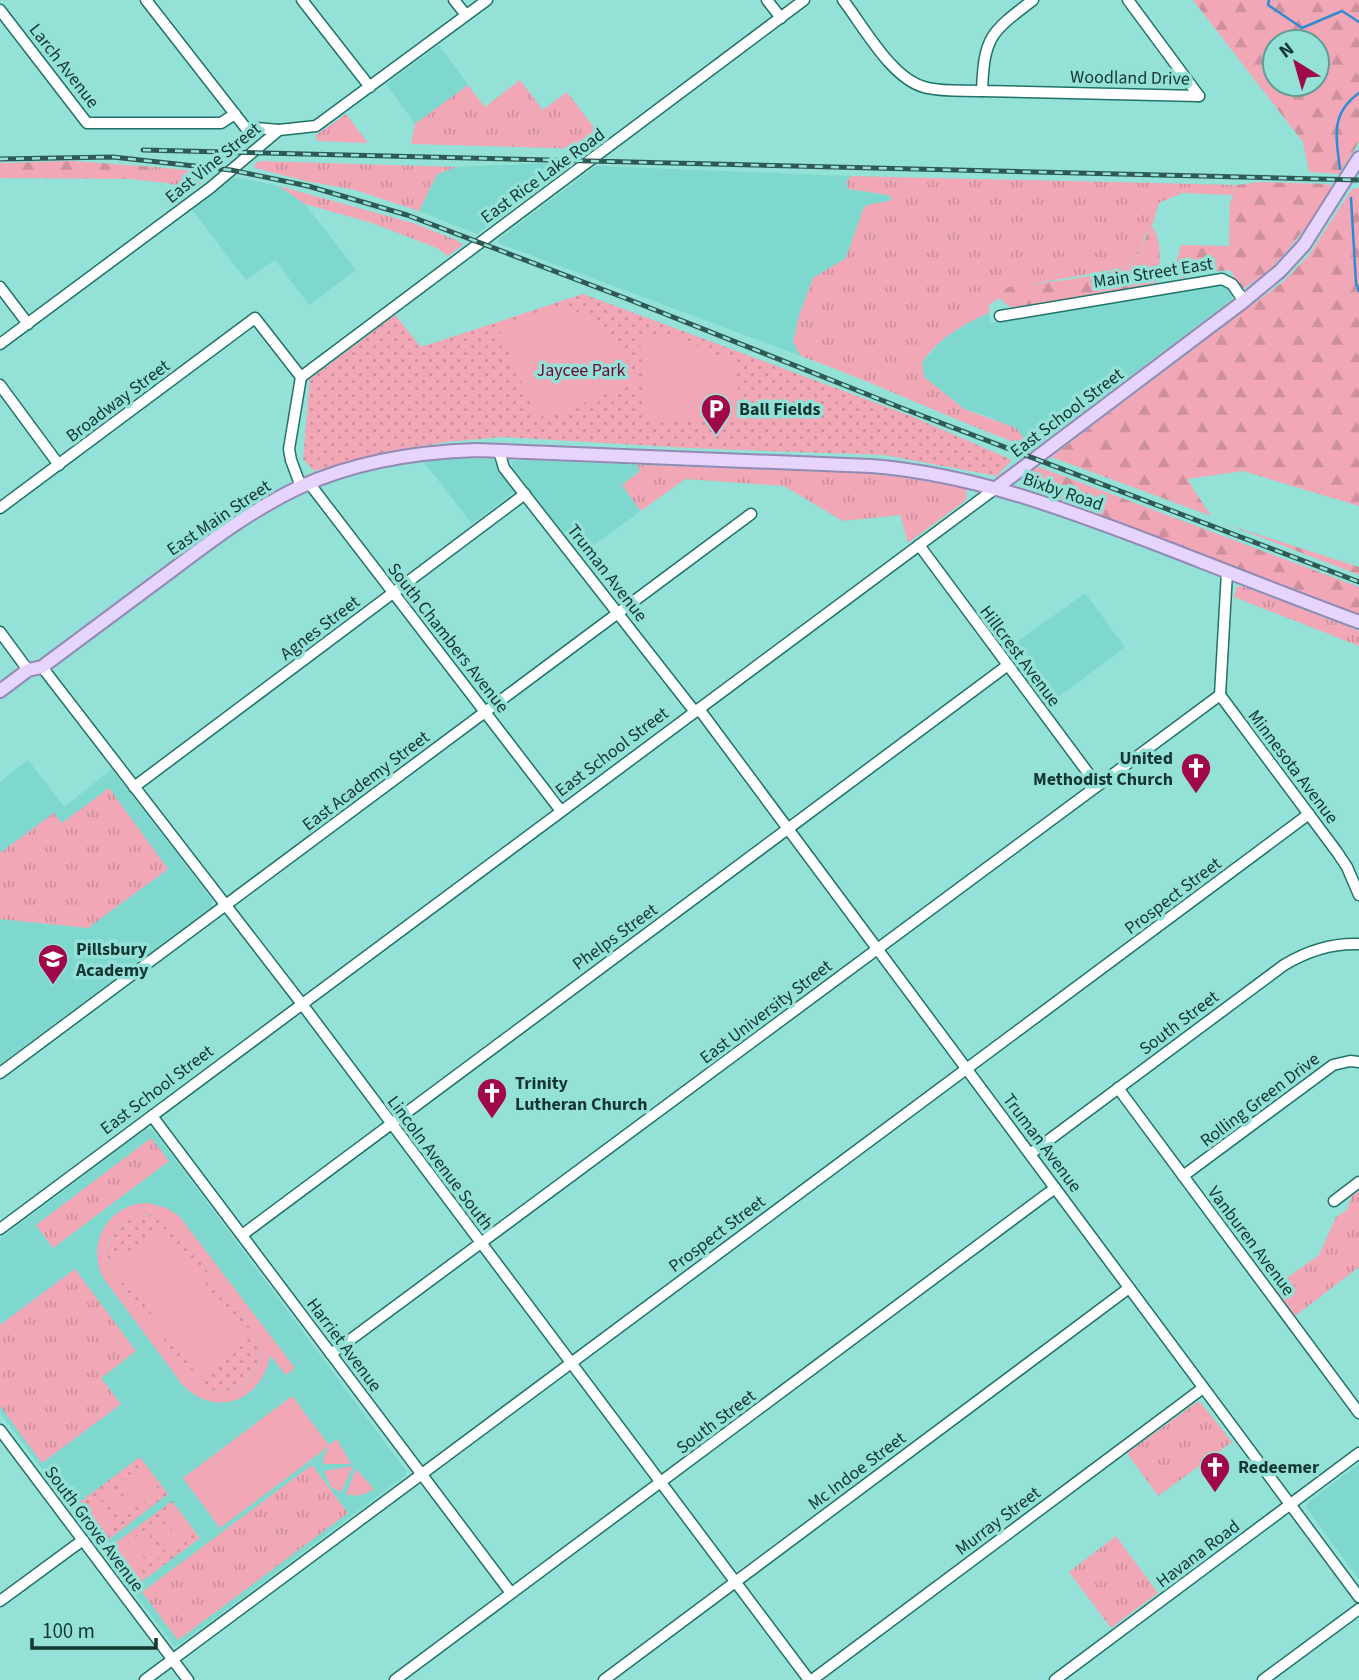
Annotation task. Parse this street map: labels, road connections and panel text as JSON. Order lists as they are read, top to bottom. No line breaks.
{"streets":{"main road":["East School Street","Bixby Road","East Main Street"],"street":["Larch Avenue","Woodland Drive","East Vine Street","East Rice Lake Road","Main Street East","Broadway Street","Truman Avenue","Agnes Street","South Chambers Avenue","Hillcrest Avenue","Minnesota Avenue","East Academy Street","Prospect Street","Phelps Street","East University Street","South Street","Rolling Green Drive","Lincoln Avenue South","Vanburen Avenue","Harriet Avenue","Mc Indoe Street","Murray Street","South Grove Avenue","Havana Road"]},"crossings":[["East Rice Lake Road","Broadway Street"],["East Rice Lake Road","South Chambers Avenue"],["Main Street East","East School Street"],["Broadway Street","South Chambers Avenue"],["East School Street","Bixby Road"],["East School Street","Truman Avenue"],["East School Street","South Chambers Avenue"],["East School Street","Hillcrest Avenue"],["East School Street","Lincoln Avenue South"],["East School Street","Harriet Avenue"],["Bixby Road","East Main Street"],["East Main Street","Truman Avenue"],["East Main Street","South Chambers Avenue"],["East Main Street","Lincoln Avenue South"],["Truman Avenue","Agnes Street"],["Truman Avenue","East Academy Street"],["Truman Avenue","Prospect Street"],["Truman Avenue","Phelps Street"],["Truman Avenue","East University Street"],["Truman Avenue","South Street"],["Truman Avenue","Mc Indoe Street"],["Truman Avenue","Murray Street"],["Truman Avenue","Havana Road"],["Agnes Street","South Chambers Avenue"],["Agnes Street","Lincoln Avenue South"],["South Chambers Avenue","East Academy Street"],["Hillcrest Avenue","Phelps Street"],["Hillcrest Avenue","East University Street"],["Minnesota Avenue","Prospect Street"],["Minnesota Avenue","East University Street"],["East Academy Street","Lincoln Avenue South"],["Prospect Street","Lincoln Avenue South"],["Prospect Street","Harriet Avenue"],["Prospect Street","South Grove Avenue"],["Phelps Street","Lincoln Avenue South"],["Phelps Street","Harriet Avenue"],["East University Street","Lincoln Avenue South"],["East University Street","Harriet Avenue"],["South Street","Lincoln Avenue South"],["South Street","Vanburen Avenue"],["South Street","Harriet Avenue"],["Rolling Green Drive","Vanburen Avenue"],["Lincoln Avenue South","Mc Indoe Street"],["Lincoln Avenue South","Murray Street"]],"parks":["Jaycee Park"],"places":{"parking":["Ball Fields"],"church":["United Methodist Church","Trinity Lutheran Church","Redeemer"],"school or university":["Pillsbury Academy"]},"scale_bar":"100 m","north":"top left"}
